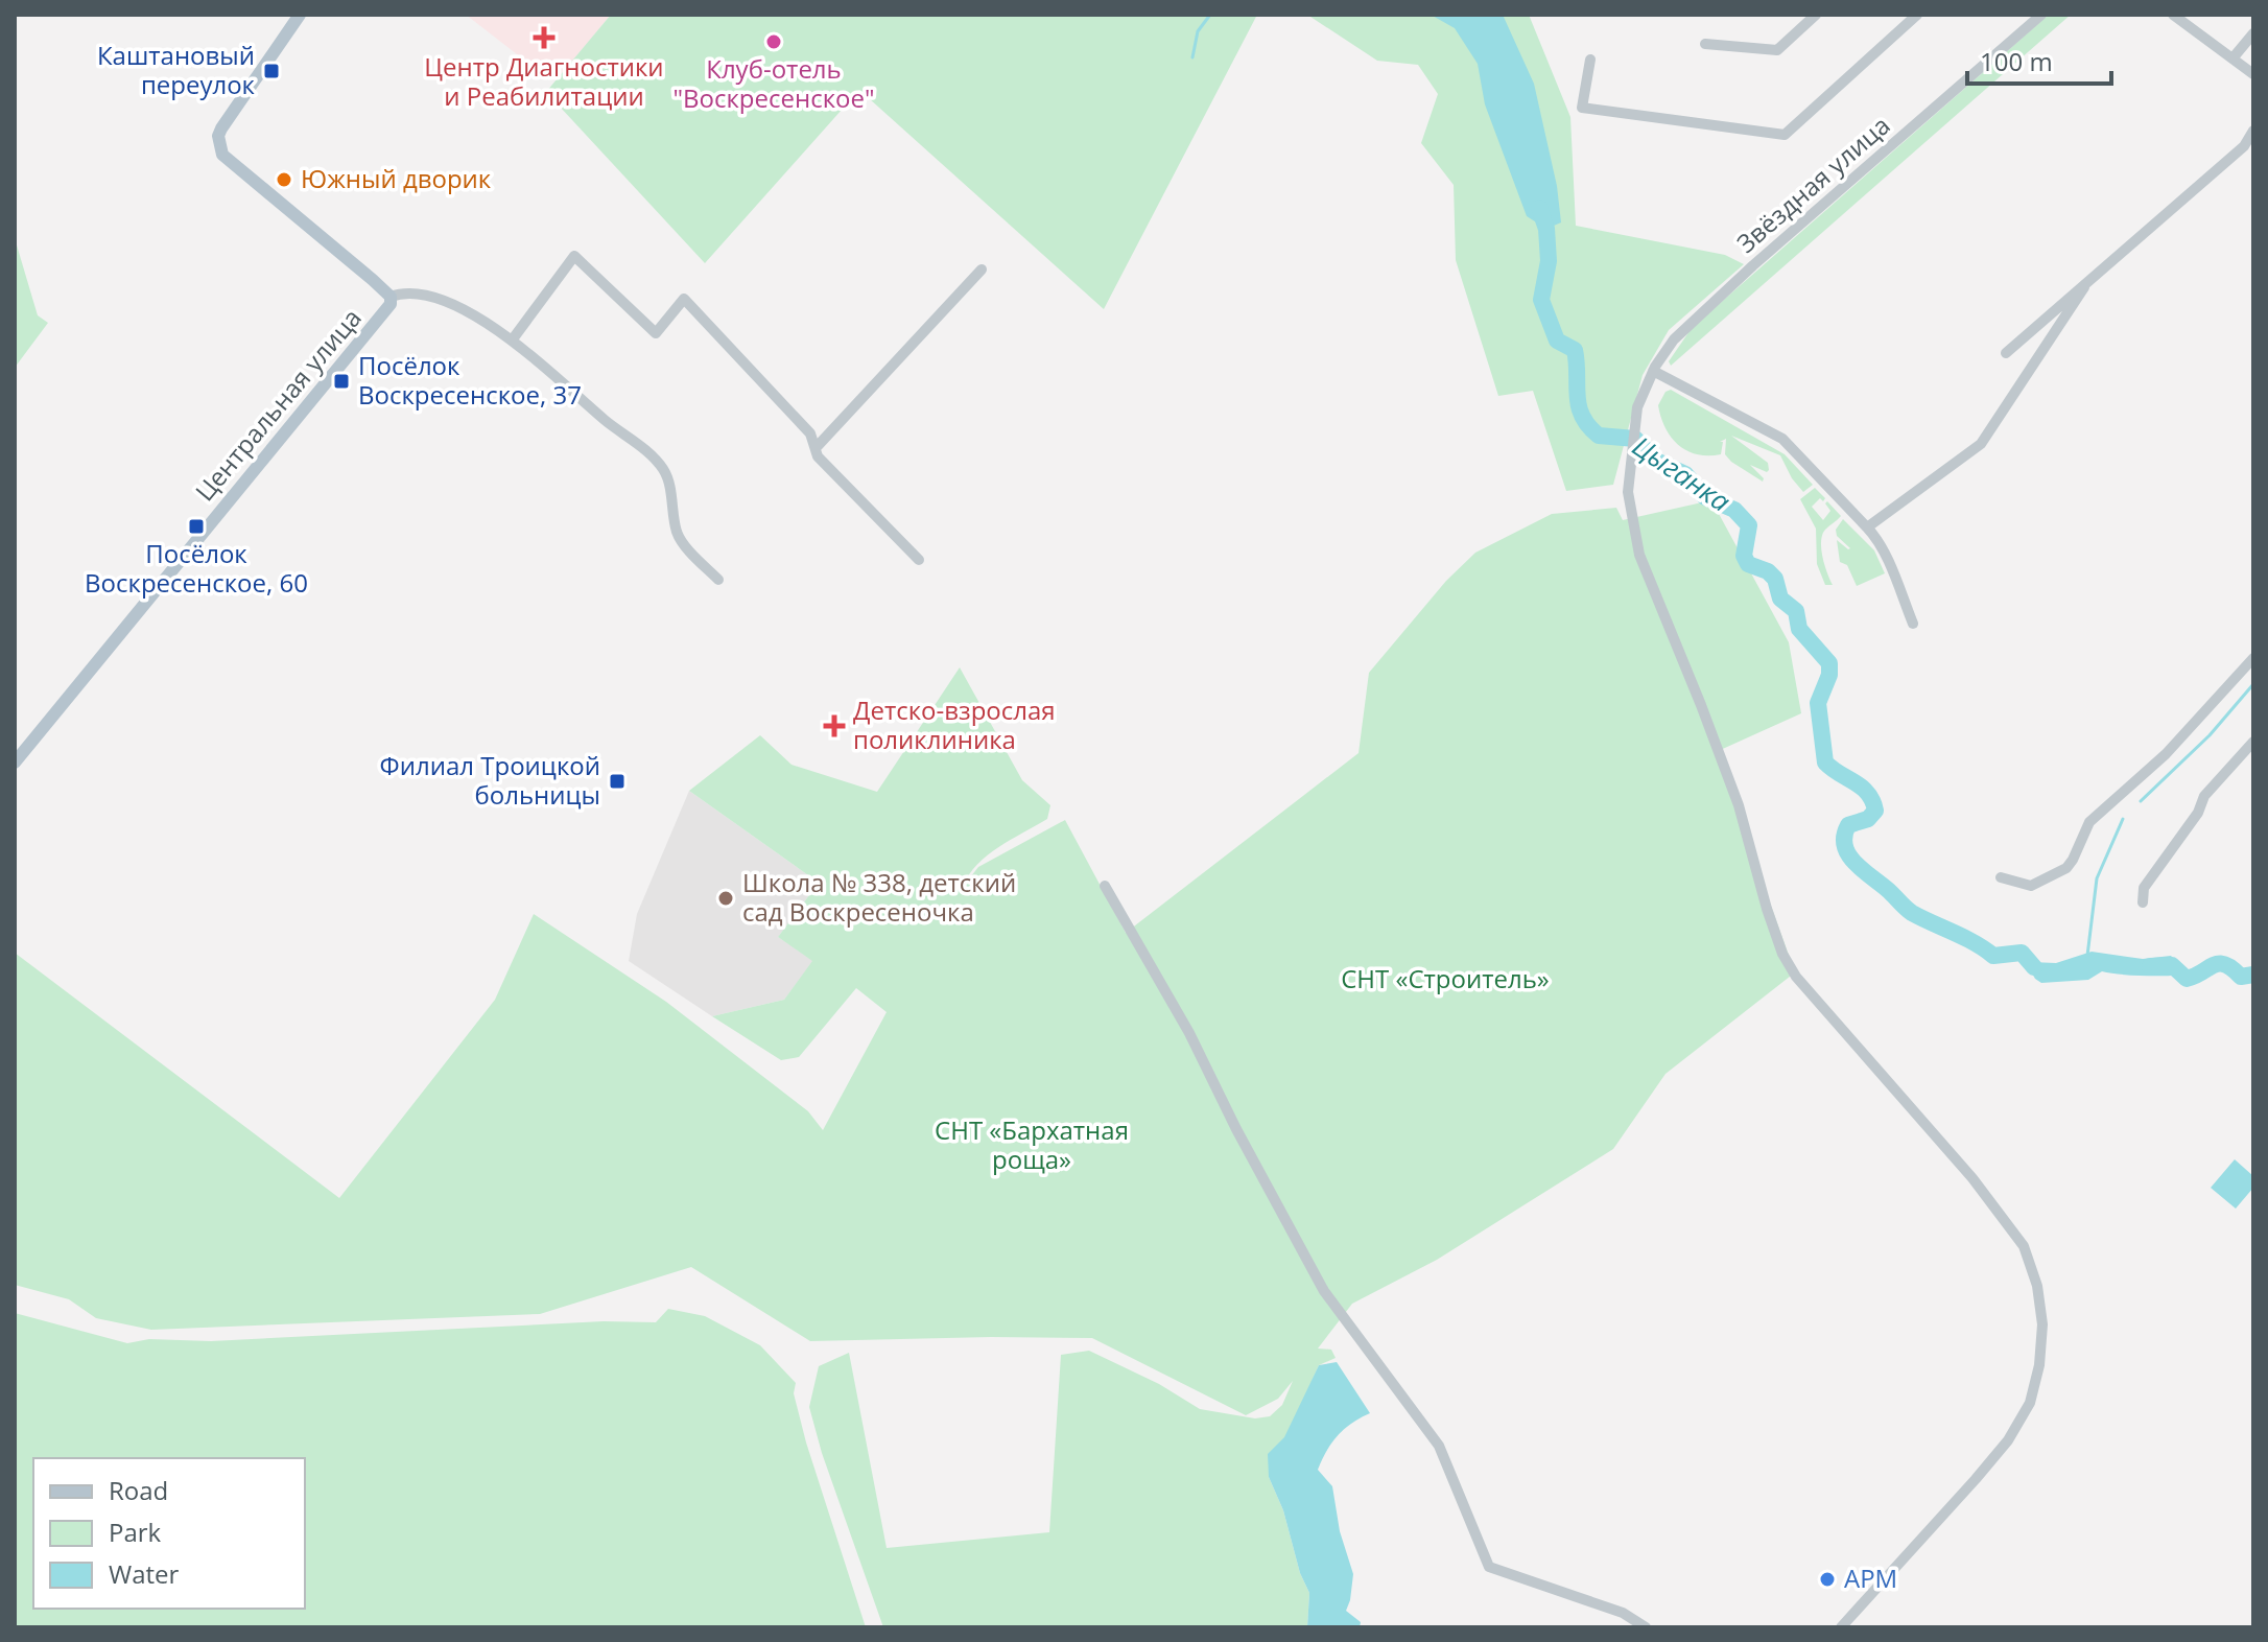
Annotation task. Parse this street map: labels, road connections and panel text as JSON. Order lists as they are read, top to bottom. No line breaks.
{"streets":{"main road":["Центральная улица"],"street":["Звёздная улица"]},"water":["Цыганка"],"parks":["СНТ «Строитель»","СНТ «Бархатная роща»"],"places":{"health":["Центр Диагностики и Реабилитации","Детско-взрослая поликлиника"],"other":["Клуб-отель \"Воскресенское\"","Южный дворик","Школа № 338, детский сад Воскресеночка","АРМ"],"transit":["Каштановый переулок","Посёлок Воскресенское, 37","Посёлок Воскресенское, 60","Филиал Троицкой больницы"]},"legend":["Road","Park","Water"],"scale_bar":"100 m"}
